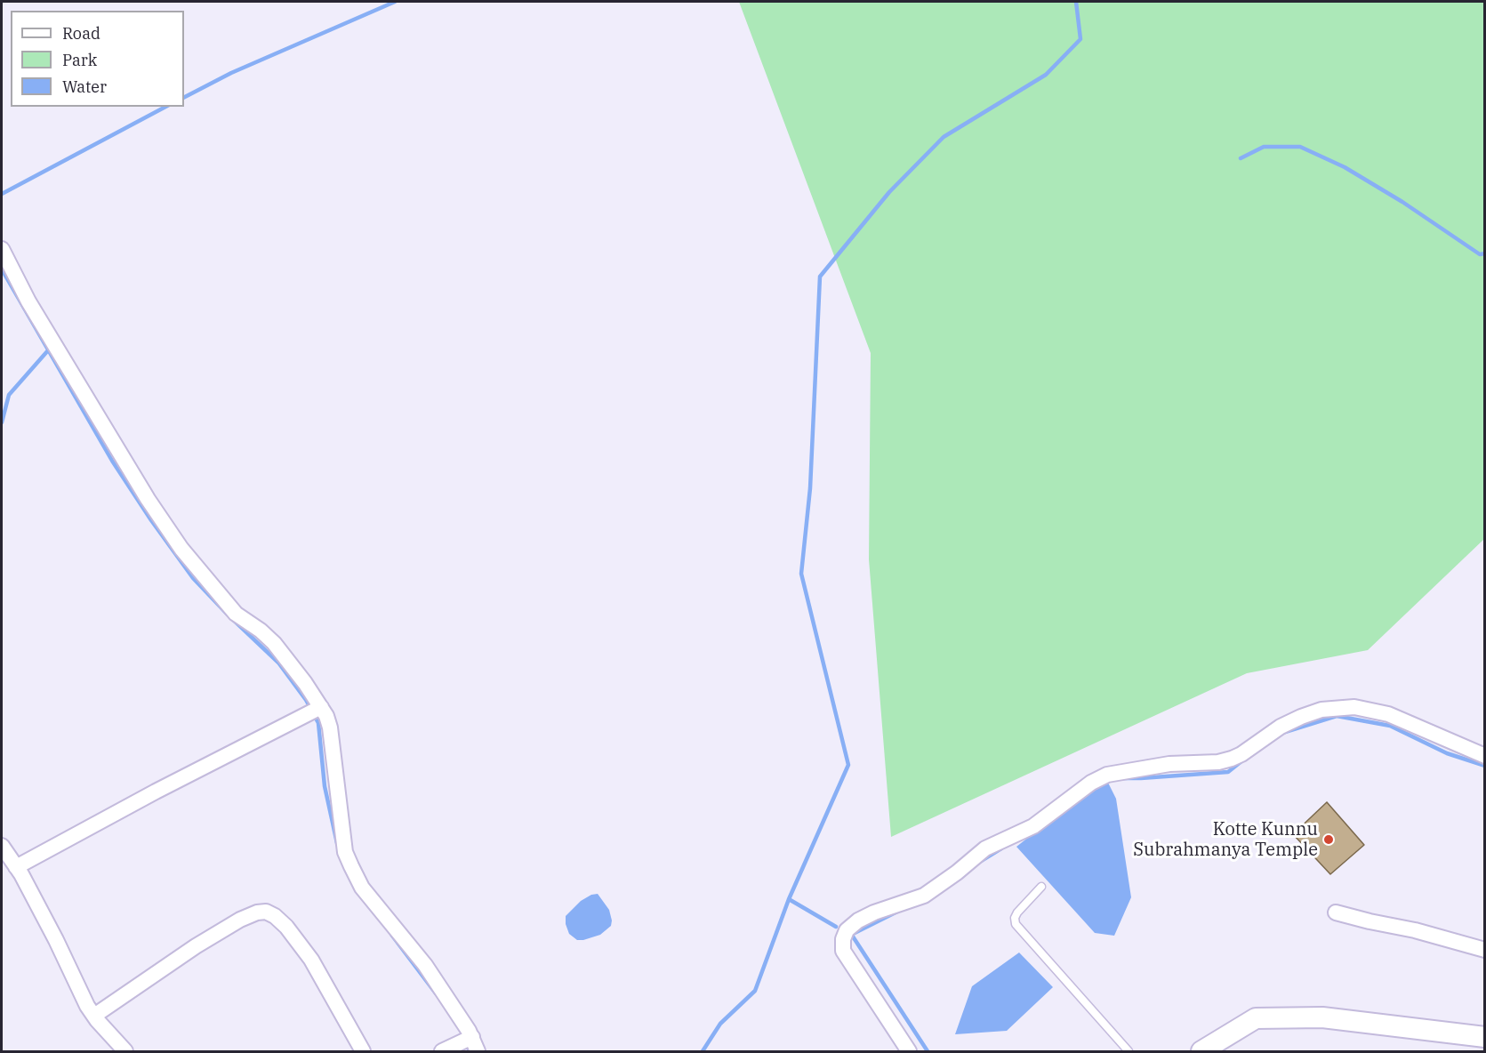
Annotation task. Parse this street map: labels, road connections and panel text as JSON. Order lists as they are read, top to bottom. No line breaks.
{"places":["Kotte Kunnu Subrahmanya Temple"],"legend":["Road","Park","Water"]}
